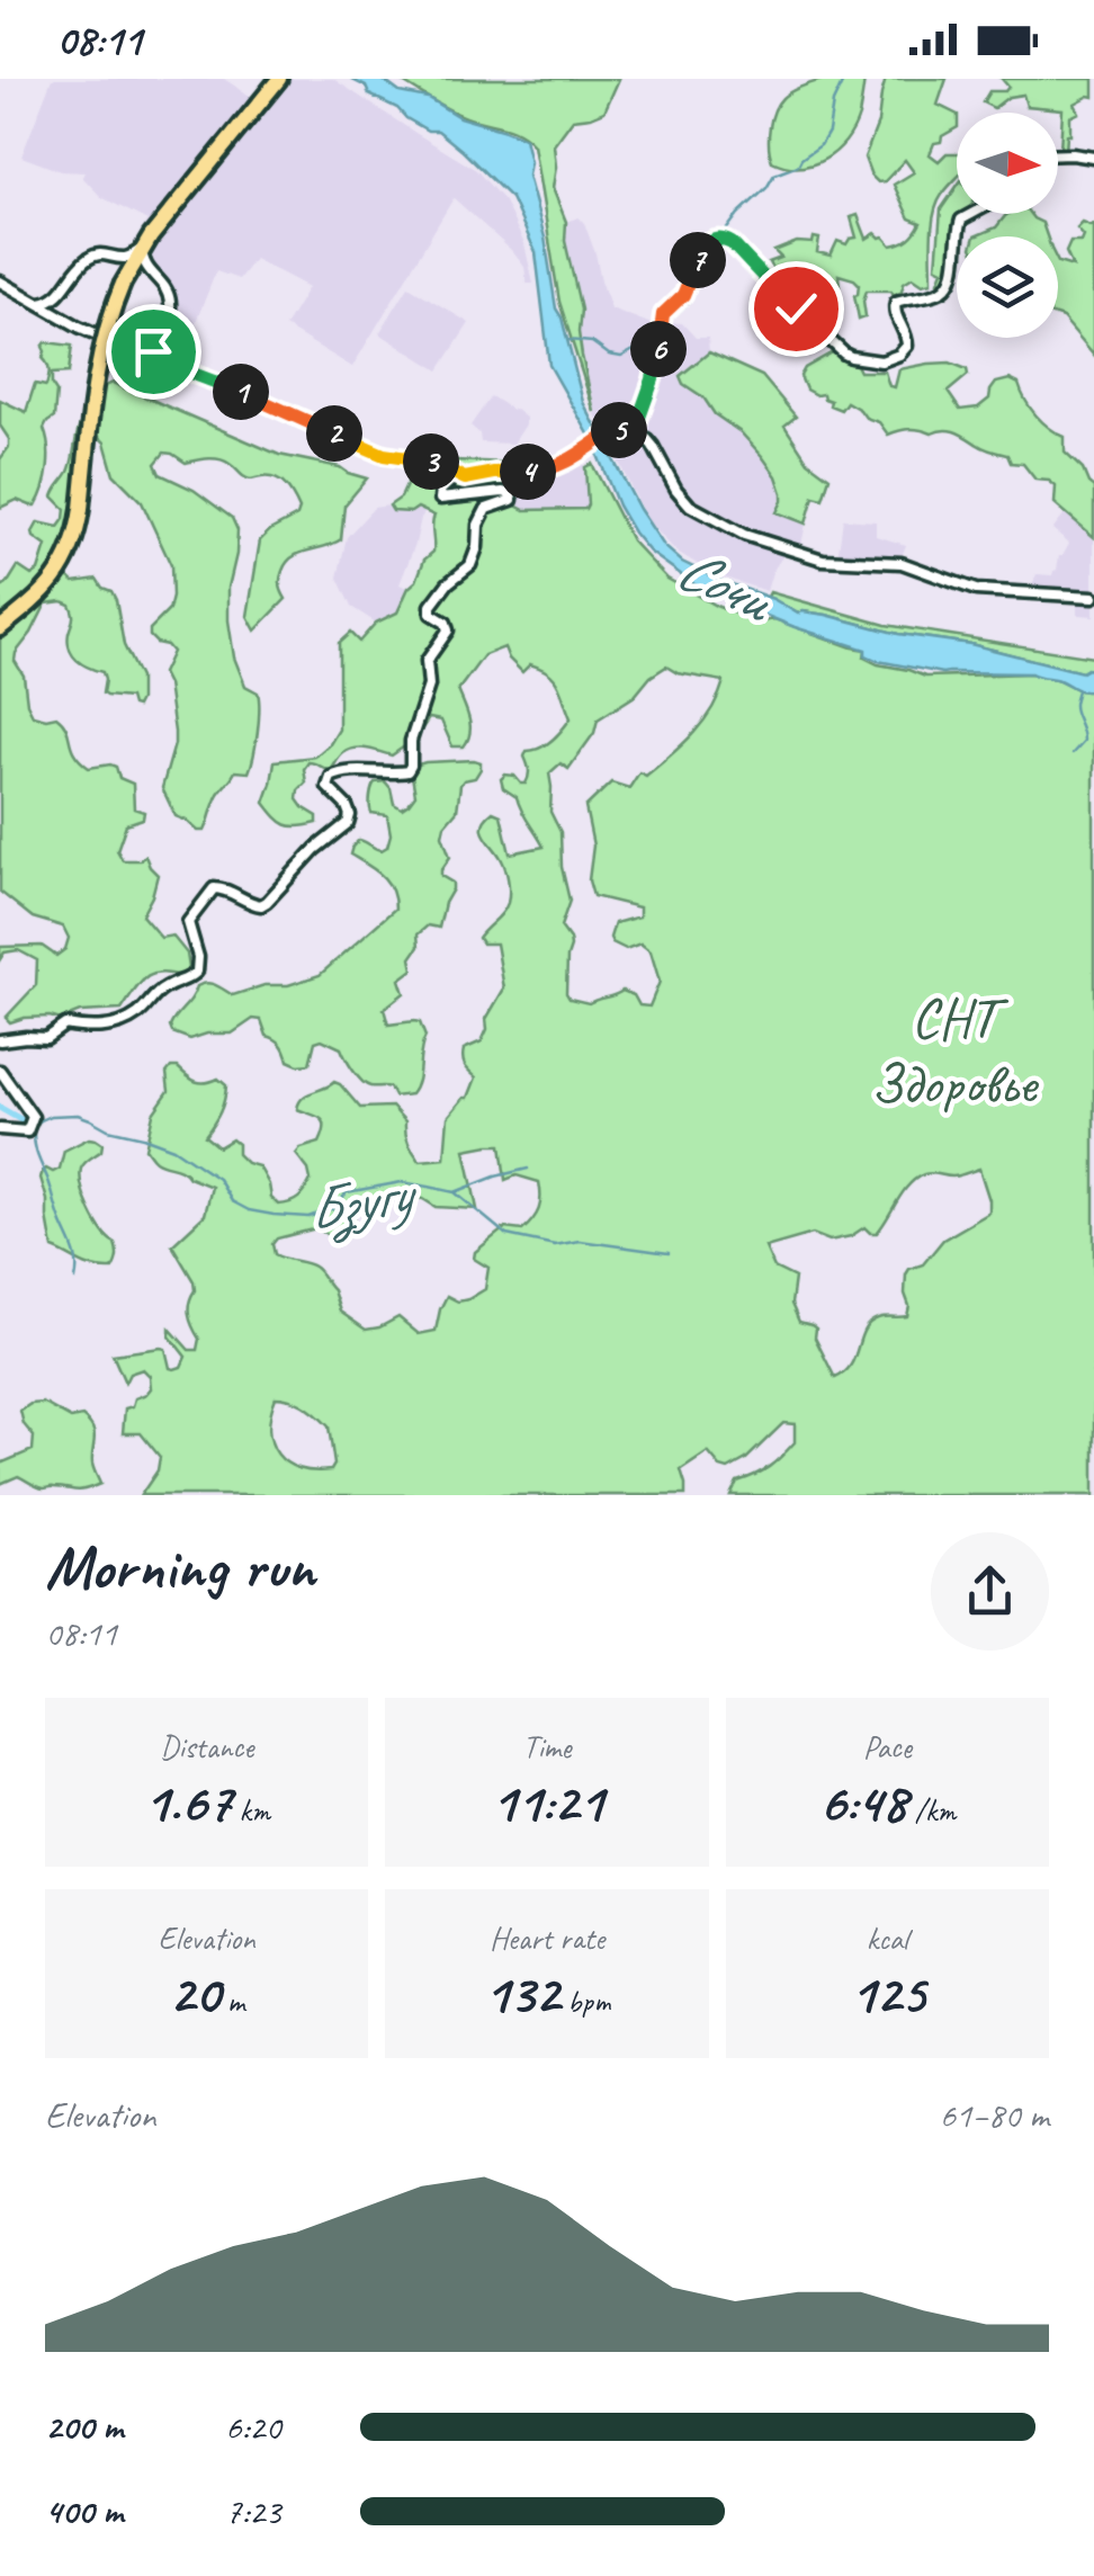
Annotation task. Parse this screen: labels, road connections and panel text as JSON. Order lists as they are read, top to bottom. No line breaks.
{"water":["Сочи","Бзугу"],"parks":["СНТ Здоровье"],"north":"right","page":{"status":"08:11","pins":["7","6","1","5","2","3","4"],"heading":["Morning run","08:11"],"stats":[["Distance","1.67 km"],["Time","11:21"],["Pace","6:48 /km"],["Elevation","20 m"],["Heart rate","132 bpm"],["kcal","125"]],"chart":["Elevation","61–80 m"],"list":[{"name":"200 m","note":"6:20"},{"name":"400 m","note":"7:23"}]}}
